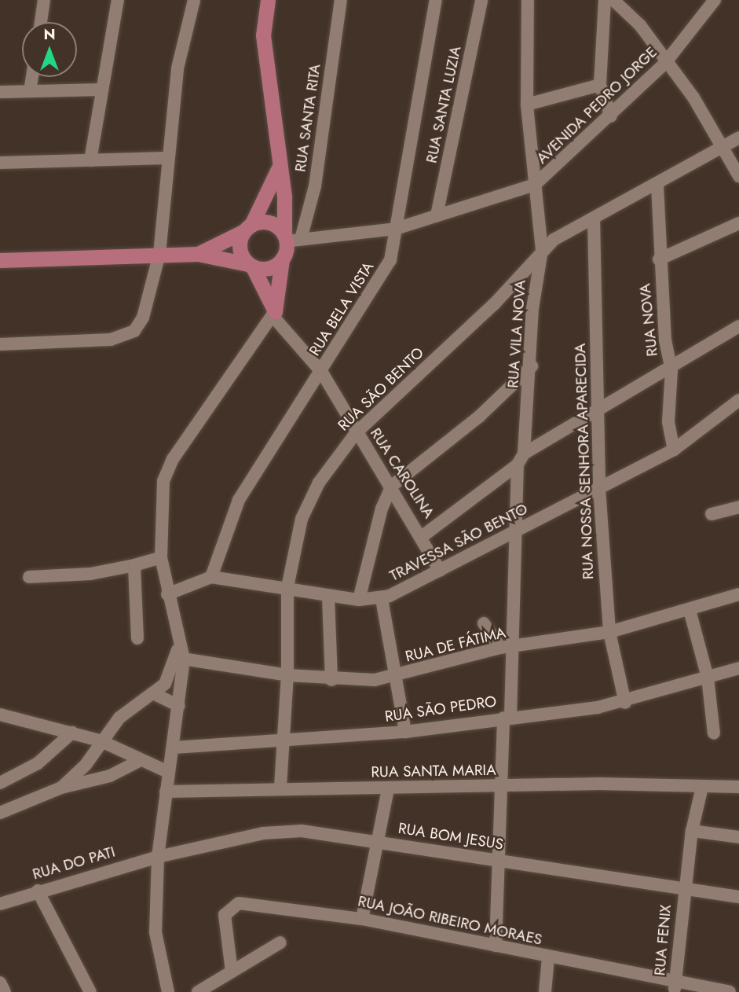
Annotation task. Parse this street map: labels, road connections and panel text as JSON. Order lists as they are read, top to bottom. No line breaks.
{"streets":{"street":["RUA SANTA LUZIA","AVENIDA PEDRO JORGE","RUA SANTA RITA","RUA BELA VISTA","RUA NOVA","RUA VILA NOVA","RUA SÃO BENTO","RUA NOSSA SENHORA APARECIDA","RUA CAROLINA","TRAVESSA SÃO BENTO","RUA DE FÁTIMA","RUA SÃO PEDRO","RUA SANTA MARIA","RUA BOM JESUS","RUA DO PATI","RUA JOÃO RIBEIRO MORAES","RUA FENIX"]},"crossings":[["RUA SANTA LUZIA","AVENIDA PEDRO JORGE"],["AVENIDA PEDRO JORGE","RUA SANTA RITA"],["AVENIDA PEDRO JORGE","RUA BELA VISTA"],["AVENIDA PEDRO JORGE","RUA VILA NOVA"],["RUA BELA VISTA","RUA CAROLINA"],["RUA BELA VISTA","TRAVESSA SÃO BENTO"],["RUA NOVA","RUA SÃO BENTO"],["RUA NOVA","TRAVESSA SÃO BENTO"],["RUA VILA NOVA","RUA SÃO BENTO"],["RUA VILA NOVA","TRAVESSA SÃO BENTO"],["RUA VILA NOVA","RUA DE FÁTIMA"],["RUA VILA NOVA","RUA SÃO PEDRO"],["RUA VILA NOVA","RUA SANTA MARIA"],["RUA VILA NOVA","RUA BOM JESUS"],["RUA VILA NOVA","RUA JOÃO RIBEIRO MORAES"],["RUA SÃO BENTO","RUA NOSSA SENHORA APARECIDA"],["RUA SÃO BENTO","RUA CAROLINA"],["RUA SÃO BENTO","TRAVESSA SÃO BENTO"],["RUA SÃO BENTO","RUA DE FÁTIMA"],["RUA SÃO BENTO","RUA SÃO PEDRO"],["RUA SÃO BENTO","RUA SANTA MARIA"],["RUA NOSSA SENHORA APARECIDA","TRAVESSA SÃO BENTO"],["RUA NOSSA SENHORA APARECIDA","RUA DE FÁTIMA"],["RUA NOSSA SENHORA APARECIDA","RUA SÃO PEDRO"],["RUA CAROLINA","TRAVESSA SÃO BENTO"],["RUA SANTA MARIA","RUA FENIX"],["RUA BOM JESUS","RUA DO PATI"],["RUA BOM JESUS","RUA FENIX"],["RUA JOÃO RIBEIRO MORAES","RUA FENIX"]],"north":"top"}
